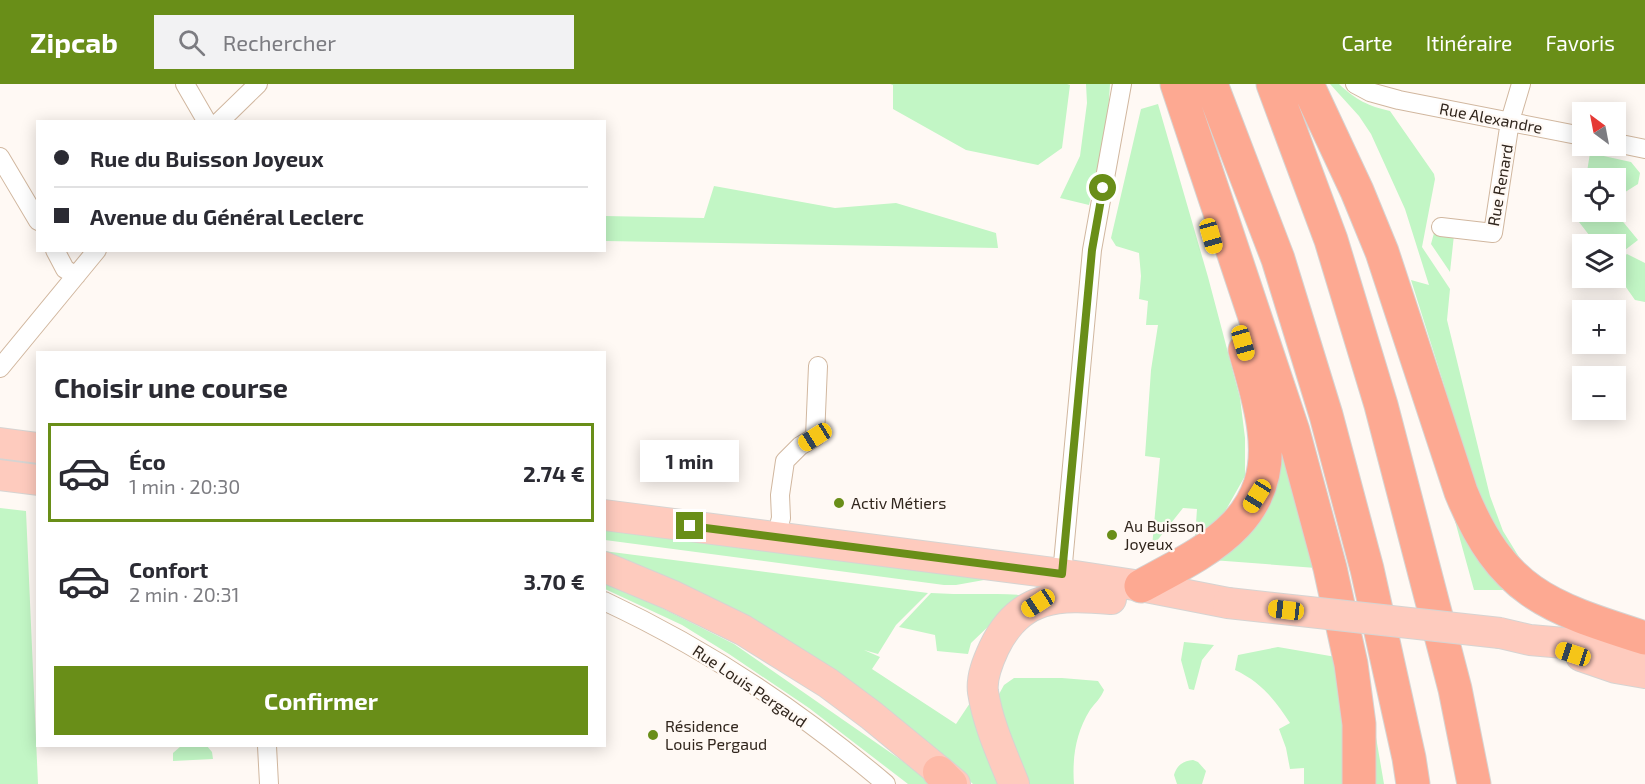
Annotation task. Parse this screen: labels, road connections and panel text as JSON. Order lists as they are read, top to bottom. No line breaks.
{"streets":{"street":["Rue Alexandre","Rue Renard","Rue Louis Pergaud"]},"crossings":[["Rue Alexandre","Rue Renard"]],"places":["Activ Métiers","Au Buisson Joyeux","Résidence Louis Pergaud"],"north":"top left","page":{"header":"Zipcab","search":"Rechercher","nav":["Carte","Itinéraire","Favoris"],"map_buttons":["+","−"],"banner":["Rue du Buisson Joyeux","Avenue du Général Leclerc"],"heading":"Choisir une course","list":[{"name":"Éco","note":"1 min · 20:30","value":"2.74 €"},{"name":"Confort","note":"2 min · 20:31","value":"3.70 €"}],"bubble":"1 min","buttons":"Confirmer"}}
